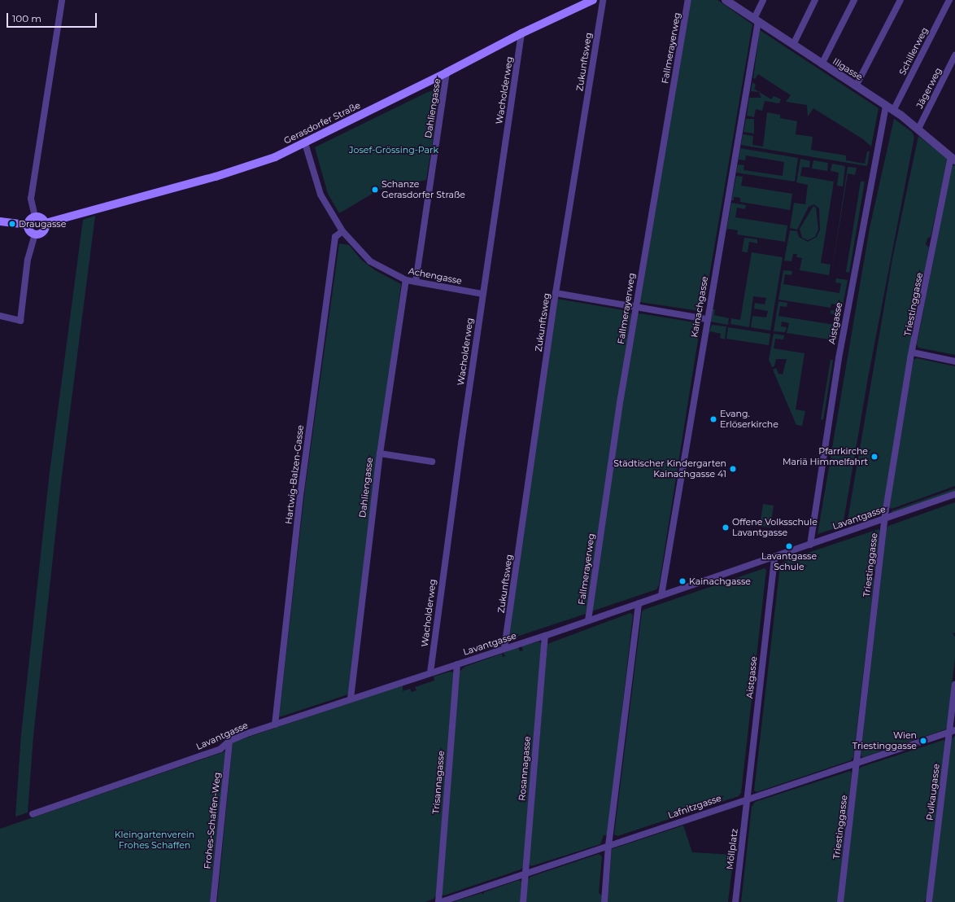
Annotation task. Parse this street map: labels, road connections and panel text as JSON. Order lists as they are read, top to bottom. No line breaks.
{"streets":{"main road":["Gerasdorfer Straße"],"street":["Fallmerayerweg","Schillerweg","Zukunftsweg","Illgasse","Jägerweg","Wacholderweg","Dahliengasse","Achengasse","Triestinggasse","Kainachgasse","Aistgasse","Hartwig-Balzen-Gasse","Lavantgasse","Rosannagasse","Trisannagasse","Pulkaugasse","Lafnitzgasse","Frohes-Schaffen-Weg","Möllplatz"]},"crossings":[["Fallmerayerweg","Lavantgasse"],["Schillerweg","Illgasse"],["Zukunftsweg","Lavantgasse"],["Illgasse","Jägerweg"],["Illgasse","Triestinggasse"],["Illgasse","Kainachgasse"],["Illgasse","Aistgasse"],["Wacholderweg","Gerasdorfer Straße"],["Wacholderweg","Achengasse"],["Wacholderweg","Lavantgasse"],["Dahliengasse","Gerasdorfer Straße"],["Dahliengasse","Achengasse"],["Dahliengasse","Lavantgasse"],["Gerasdorfer Straße","Achengasse"],["Achengasse","Hartwig-Balzen-Gasse"],["Triestinggasse","Lavantgasse"],["Triestinggasse","Lafnitzgasse"],["Kainachgasse","Lavantgasse"],["Aistgasse","Lavantgasse"],["Aistgasse","Lafnitzgasse"],["Aistgasse","Möllplatz"],["Hartwig-Balzen-Gasse","Lavantgasse"],["Lavantgasse","Rosannagasse"],["Lavantgasse","Trisannagasse"],["Lavantgasse","Frohes-Schaffen-Weg"],["Rosannagasse","Lafnitzgasse"],["Trisannagasse","Lafnitzgasse"],["Pulkaugasse","Lafnitzgasse"],["Lafnitzgasse","Möllplatz"]],"parks":["Josef-Grössing-Park","Kleingartenverein Frohes Schaffen"],"places":["Schanze Gerasdorfer Straße","Draugasse","Evang. Erlöserkirche","Pfarrkirche Mariä Himmelfahrt","Städtischer Kindergarten Kainachgasse 41","Offene Volksschule Lavantgasse","Lavantgasse Schule","Kainachgasse","Wien Triestinggasse"],"scale_bar":"100 m"}
